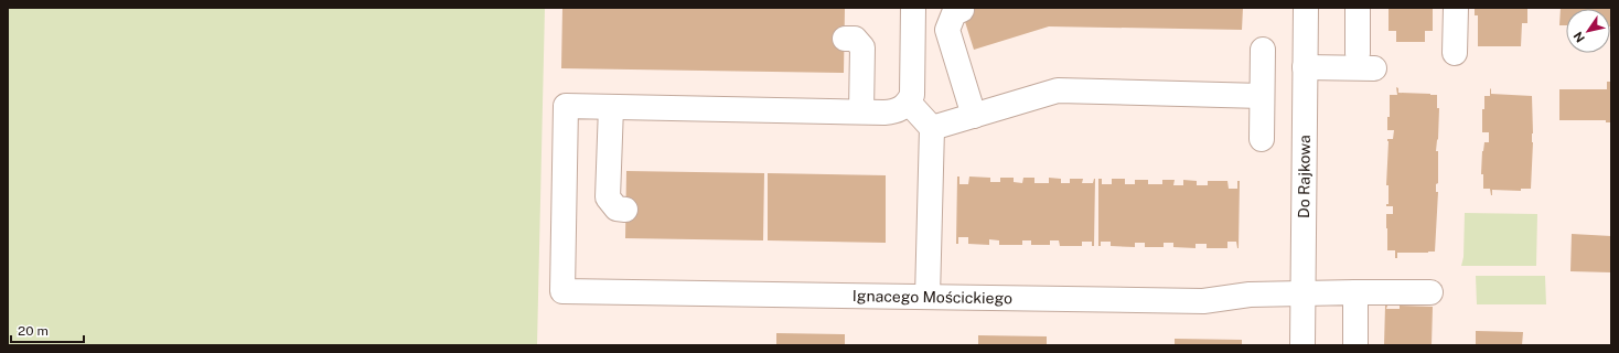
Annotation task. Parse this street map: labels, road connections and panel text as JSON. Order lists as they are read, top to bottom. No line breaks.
{"streets":{"street":["Do Rajkowa","Ignacego Mościckiego"]},"crossings":[["Do Rajkowa","Ignacego Mościckiego"]],"scale_bar":"20 m","north":"bottom left"}
